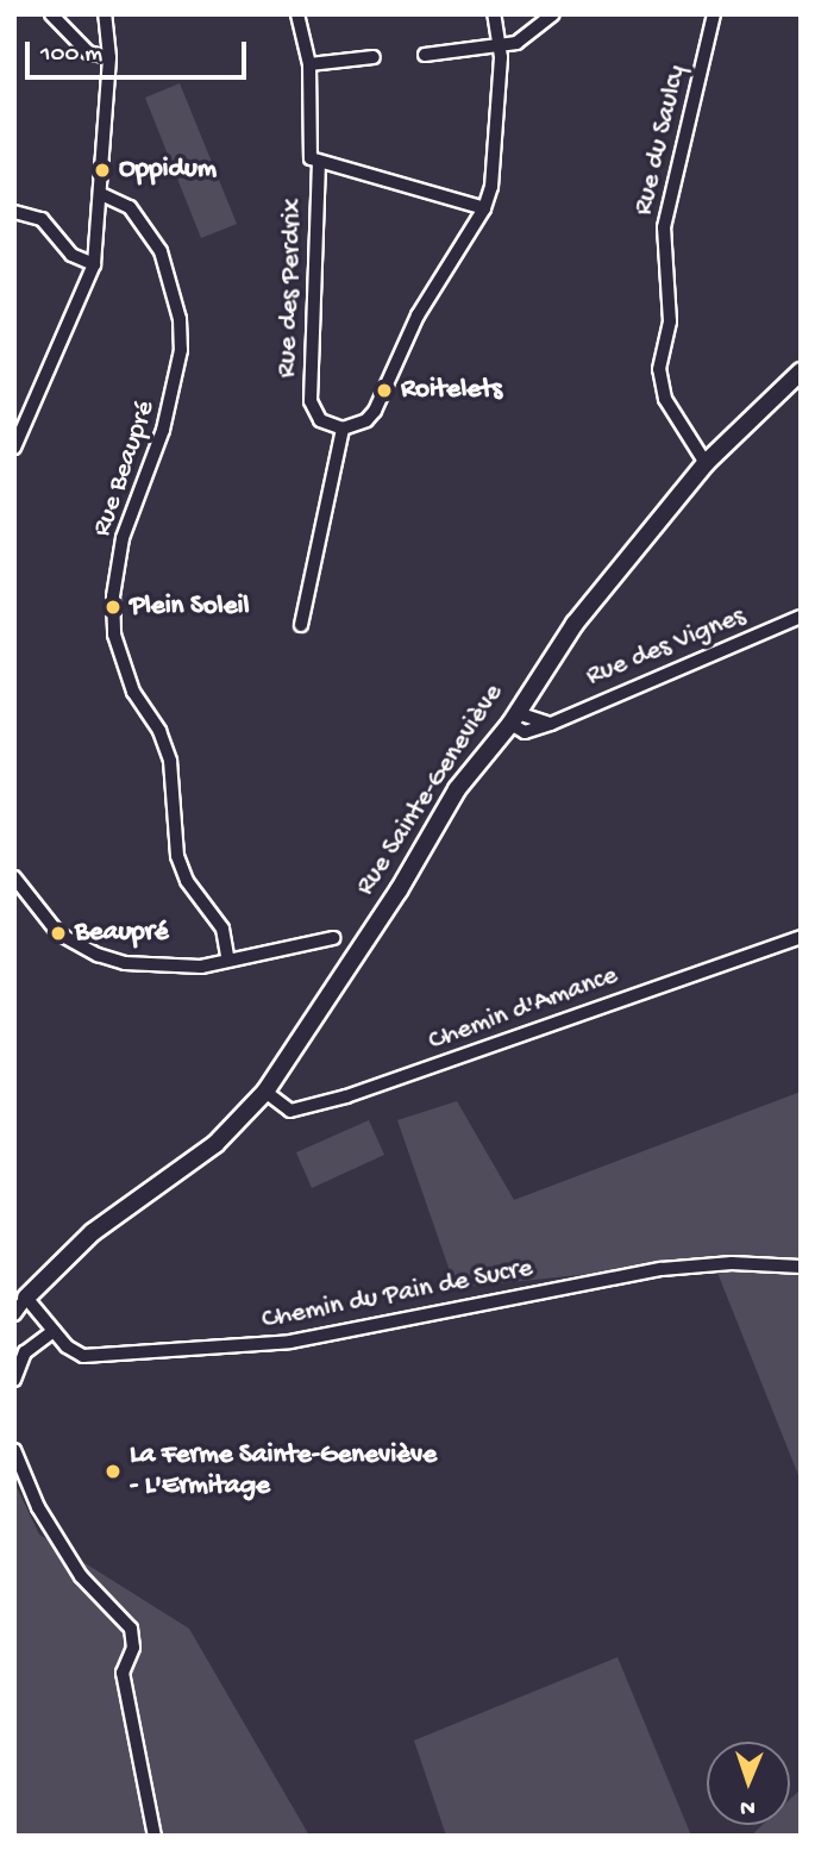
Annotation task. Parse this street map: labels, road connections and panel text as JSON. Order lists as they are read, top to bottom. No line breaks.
{"streets":{"street":["Rue du Saulcy","Rue des Perdrix","Rue Beaupré","Rue des Vignes","Rue Sainte-Geneviève","Chemin d'Amance","Chemin du Pain de Sucre"]},"crossings":[["Rue du Saulcy","Rue Sainte-Geneviève"],["Rue des Vignes","Rue Sainte-Geneviève"],["Rue Sainte-Geneviève","Chemin d'Amance"],["Rue Sainte-Geneviève","Chemin du Pain de Sucre"]],"places":["Oppidum","Roitelets","Plein Soleil","Beaupré","La Ferme Sainte-Geneviève - L'Ermitage"],"scale_bar":"100 m","north":"bottom"}
